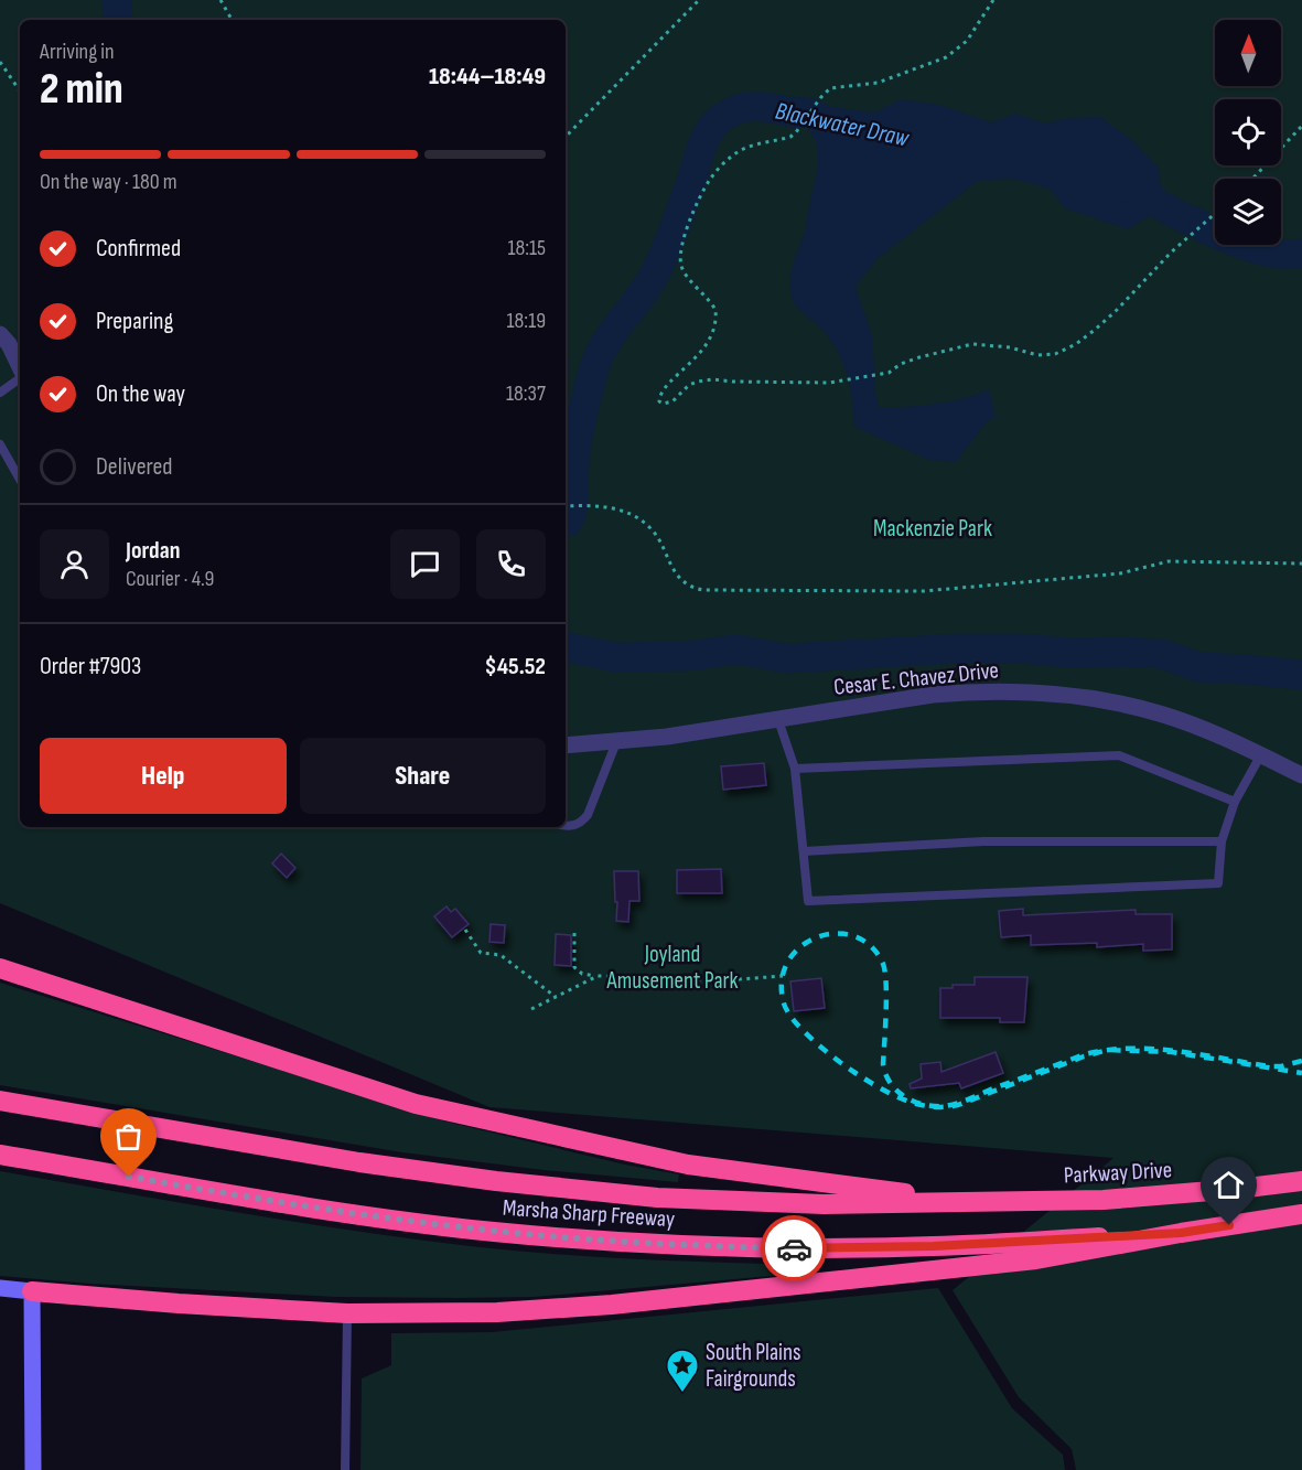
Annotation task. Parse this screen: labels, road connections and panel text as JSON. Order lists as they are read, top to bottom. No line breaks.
{"streets":{"highway":["Parkway Drive","Marsha Sharp Freeway"],"street":["Cesar E. Chavez Drive"]},"crossings":[["Parkway Drive","Marsha Sharp Freeway"]],"water":["Blackwater Draw"],"parks":["Mackenzie Park","Joyland Amusement Park"],"places":{"place":["South Plains Fairgrounds"]},"north":"top","page":{"heading":["2 min","Arriving in","18:44–18:49"],"panel":["Jordan","Courier · 4.9","Order #7903","$45.52"],"bar":"On the way · 180 m","list":[["Confirmed","18:15"],["Preparing","18:19"],["On the way","18:37"],"Delivered"],"buttons":["Help","Share"]}}
